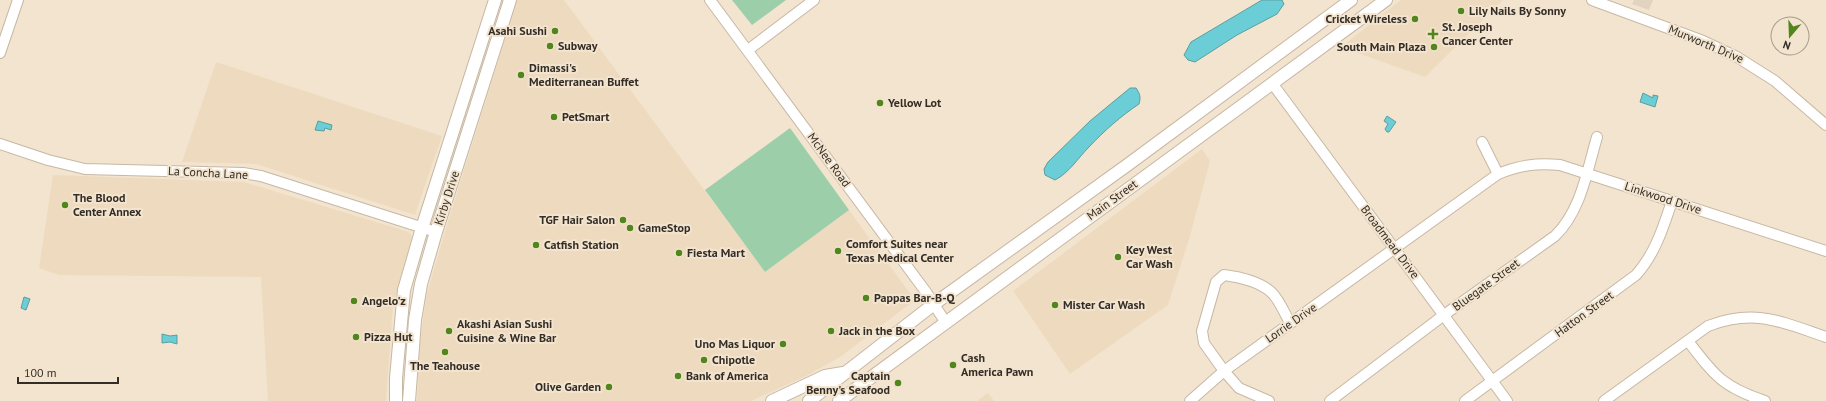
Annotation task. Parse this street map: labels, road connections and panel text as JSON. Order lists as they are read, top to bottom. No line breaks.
{"streets":{"main road":["Kirby Drive","Main Street"],"street":["Murworth Drive","McNee Road","La Concha Lane","Linkwood Drive","Broadmead Drive","Bluegate Street","Hatton Street","Lorrie Drive"]},"crossings":[["McNee Road","Main Street"],["La Concha Lane","Kirby Drive"],["Linkwood Drive","Broadmead Drive"],["Linkwood Drive","Bluegate Street"],["Linkwood Drive","Hatton Street"],["Linkwood Drive","Lorrie Drive"],["Main Street","Broadmead Drive"],["Broadmead Drive","Bluegate Street"],["Broadmead Drive","Hatton Street"],["Broadmead Drive","Lorrie Drive"]],"places":{"other":["Lily Nails By Sonny","Cricket Wireless","Asahi Sushi","Subway","South Main Plaza","Dimassi's Mediterranean Buffet","Yellow Lot","PetSmart","The Blood Center Annex","TGF Hair Salon","GameStop","Catfish Station","Comfort Suites near Texas Medical Center","Fiesta Mart","Key West Car Wash","Pappas Bar-B-Q","Angelo'z","Mister Car Wash","Akashi Asian Sushi Cuisine & Wine Bar","Jack in the Box","Pizza Hut","Uno Mas Liquor","The Teahouse","Chipotle","Cash America Pawn","Bank of America","Captain Benny's Seafood","Olive Garden"],"health":["St. Joseph Cancer Center"]},"scale_bar":"100 m","north":"bottom"}
